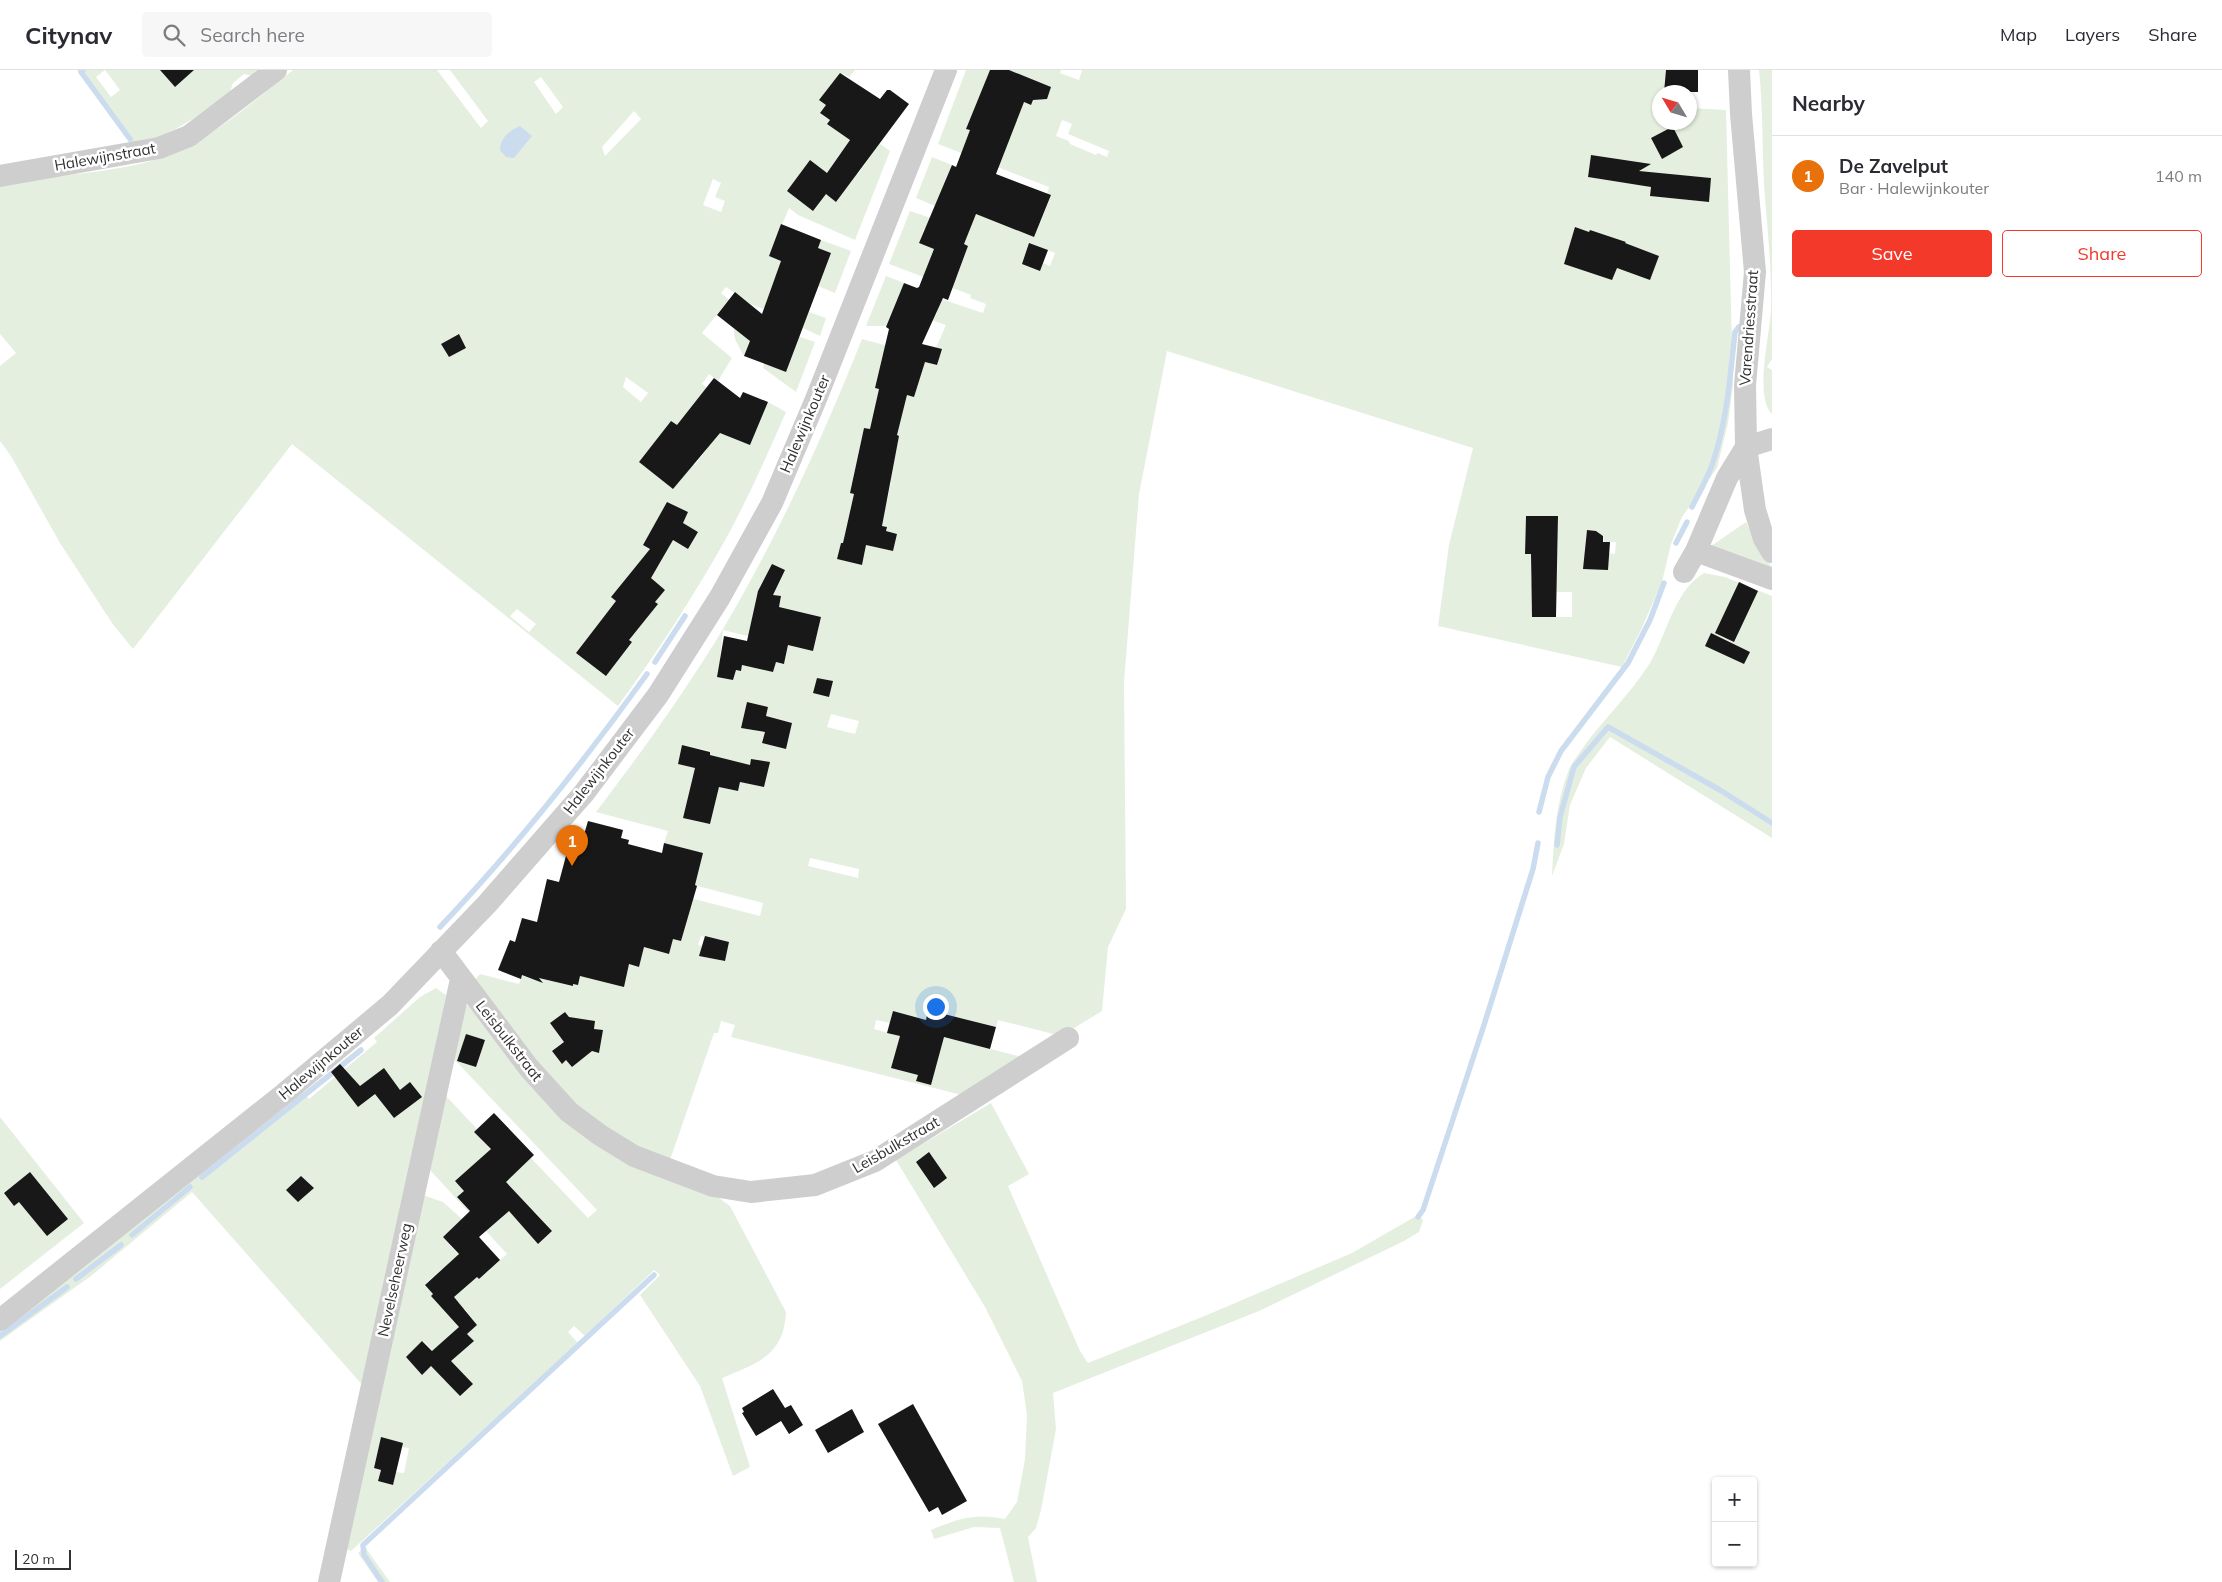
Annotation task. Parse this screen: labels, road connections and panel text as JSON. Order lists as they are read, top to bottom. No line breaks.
{"streets":{"street":["Halewijnstraat","Varendriesstraat","Halewijnkouter","Leisbulkstraat","Nevelseheerweg"]},"crossings":[["Halewijnkouter","Leisbulkstraat"],["Leisbulkstraat","Nevelseheerweg"]],"scale_bar":"20 m","north":"top left","page":{"header":"Citynav","search":"Search here","nav":["Map","Layers","Share"],"heading":"Nearby","list":[{"mark":"1","name":"De Zavelput","note":"Bar · Halewijnkouter","value":"140 m"}],"buttons":["Save","Share"],"pins":"1","map_buttons":["+","−"],"scale":"20 m"}}
